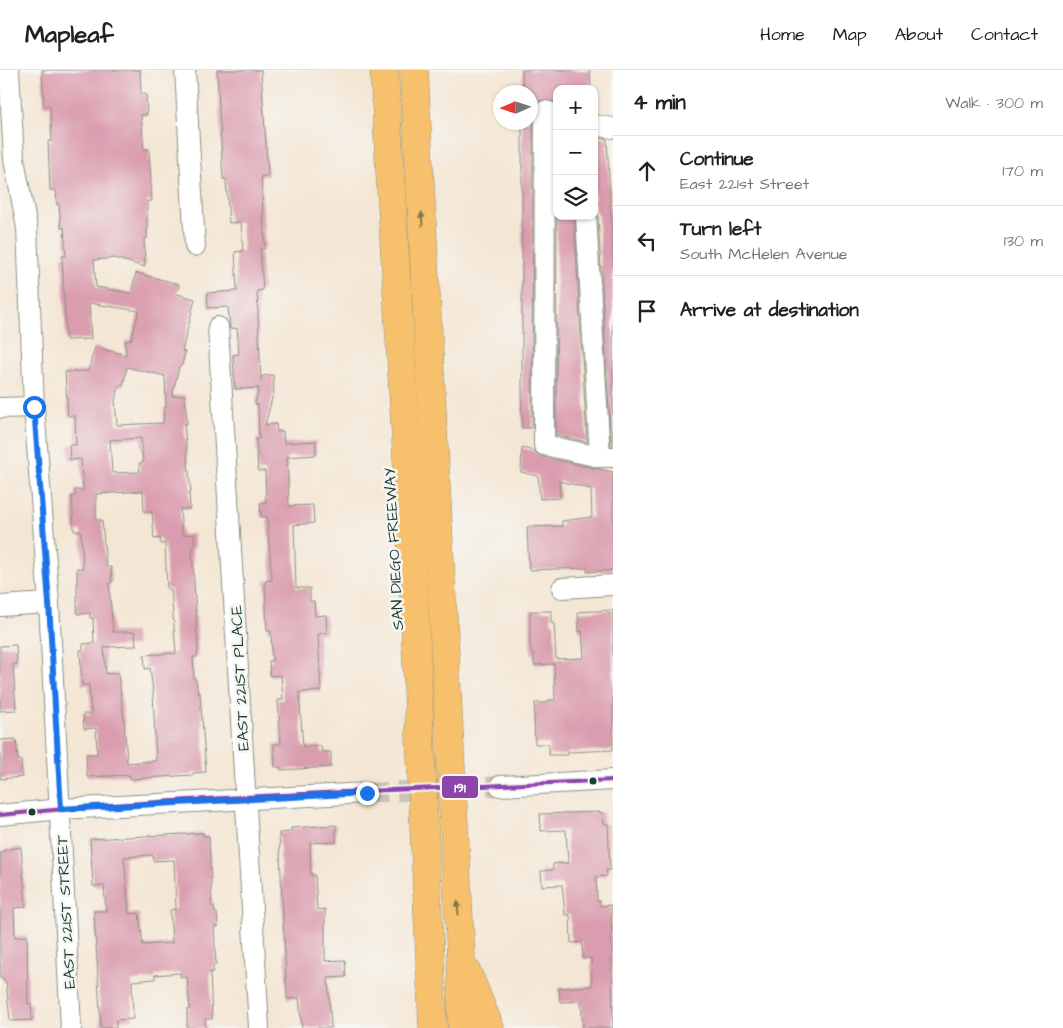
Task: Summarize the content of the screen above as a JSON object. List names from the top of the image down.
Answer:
{
  "streets": {
    "highway": ["SAN DIEGO FREEWAY"],
    "street": ["EAST 221ST PLACE", "EAST 221ST STREET"]
  },
  "lines": ["transit line 191"],
  "north": "left",
  "page": {
    "header": "Mapleaf",
    "nav": [
      "Home",
      "Map",
      "About",
      "Contact"
    ],
    "heading": ["4 min", "Walk · 300 m"],
    "map_buttons": ["+", "−"],
    "list": [
      ["Continue", "East 221st Street", "170 m"],
      ["Turn left", "South McHelen Avenue", "130 m"],
      "Arrive at destination"
    ]
  }
}
